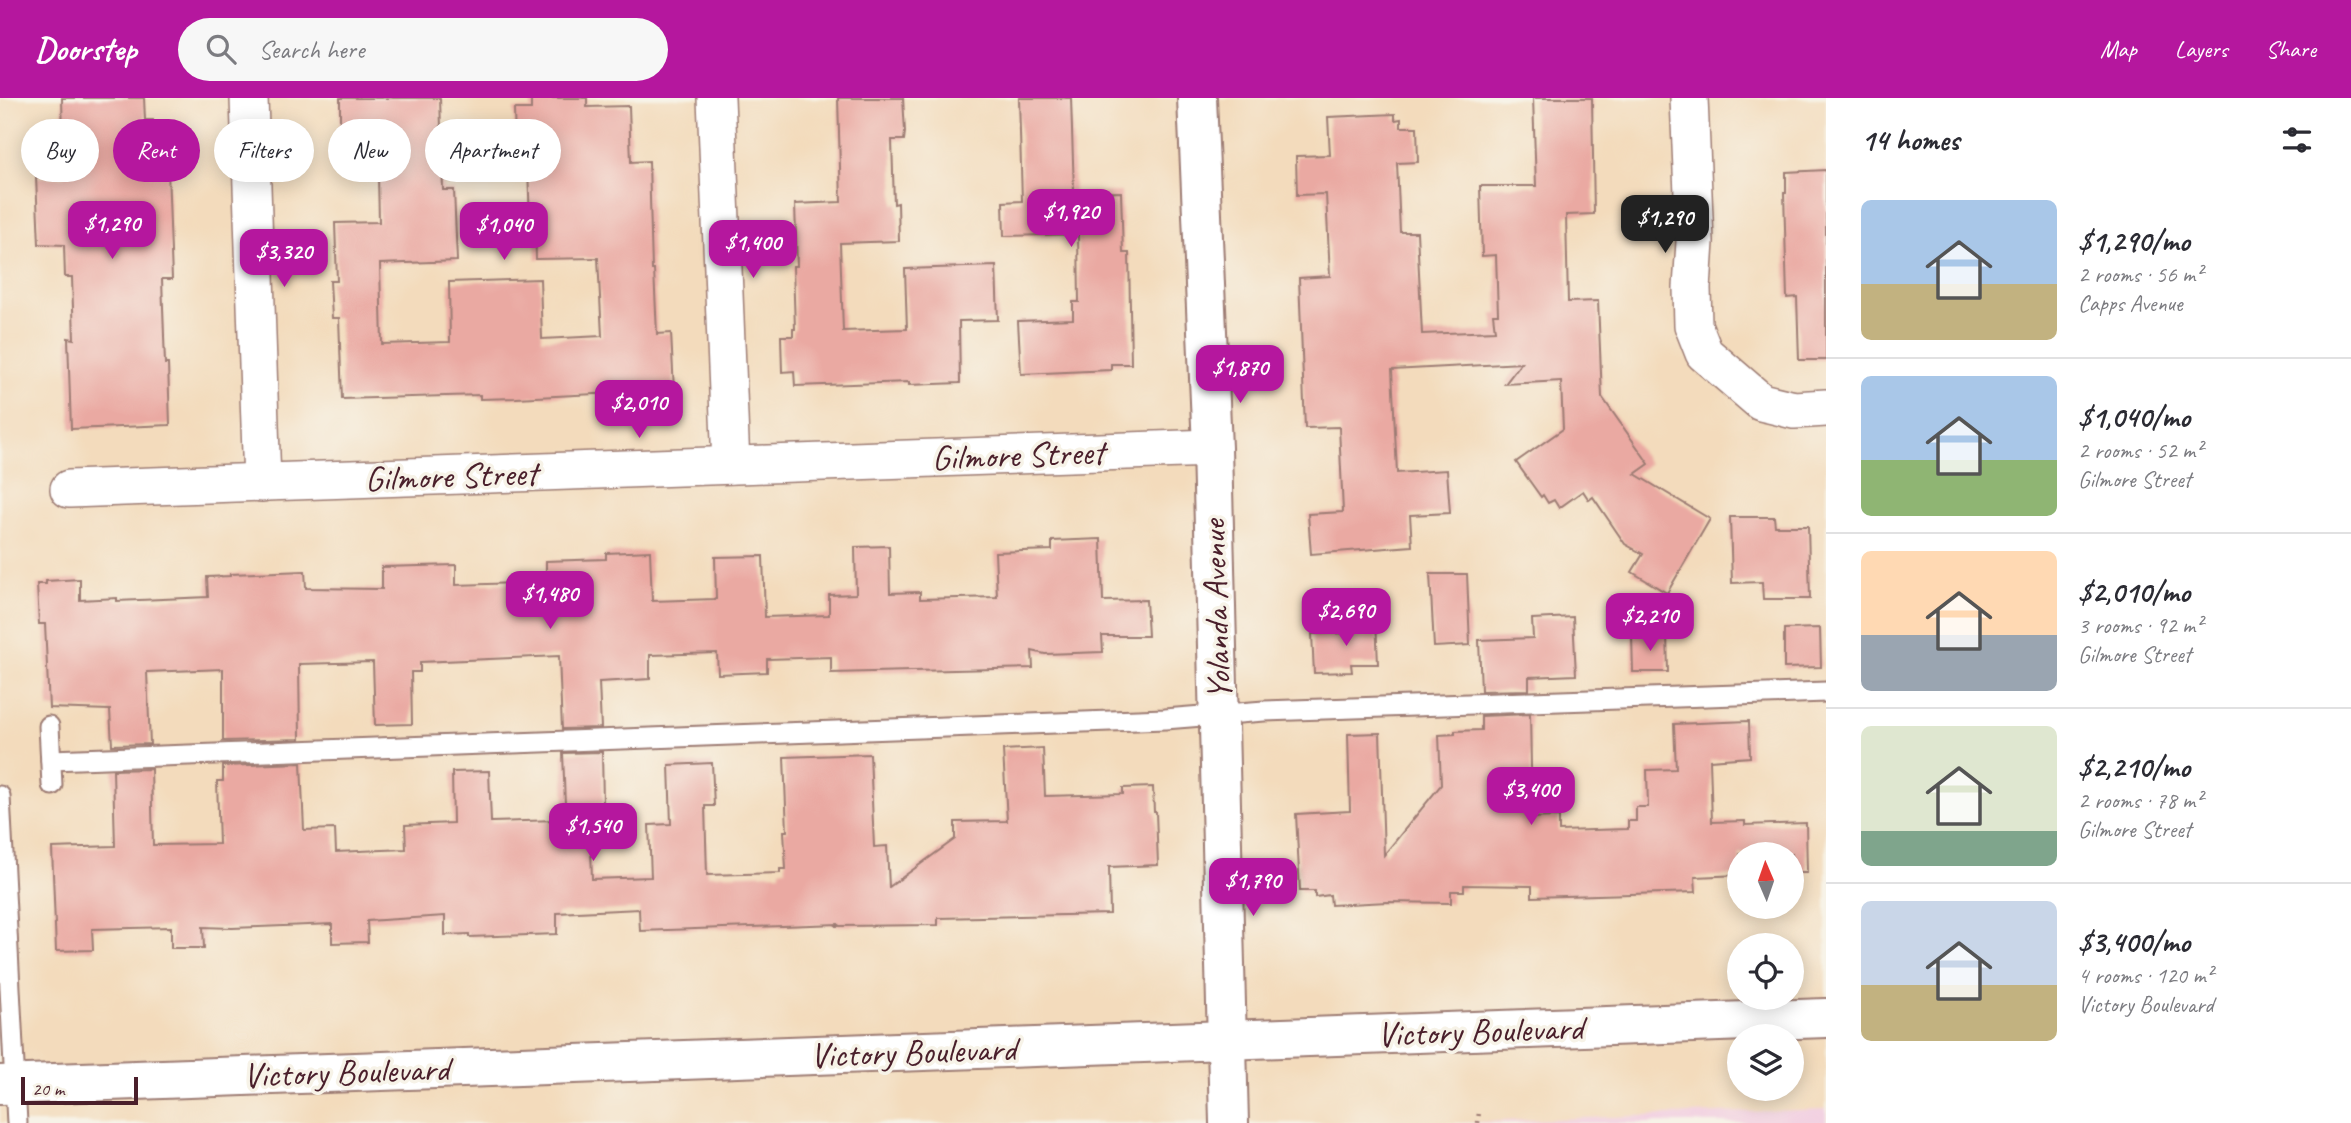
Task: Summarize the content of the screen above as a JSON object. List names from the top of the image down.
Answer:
{
  "streets": {
    "main road": ["Yolanda Avenue", "Victory Boulevard"],
    "street": ["Gilmore Street"]
  },
  "crossings": [
    ["Gilmore Street", "Yolanda Avenue"],
    ["Yolanda Avenue", "Victory Boulevard"]
  ],
  "scale_bar": "20 m",
  "north": "top",
  "page": {
    "header": "Doorstep",
    "search": "Search here",
    "nav": ["Map", "Layers", "Share"],
    "heading": "14 homes",
    "chip": [
      "Buy",
      "Rent",
      "Filters",
      "New",
      "Apartment"
    ],
    "list": [
      {
        "name": "$1,290/mo",
        "note": "2 rooms · 56 m² · Capps Avenue"
      },
      {
        "name": "$1,040/mo",
        "note": "2 rooms · 52 m² · Gilmore Street"
      },
      {
        "name": "$2,010/mo",
        "note": "3 rooms · 92 m² · Gilmore Street"
      },
      {
        "name": "$2,210/mo",
        "note": "2 rooms · 78 m² · Gilmore Street"
      },
      {
        "name": "$3,400/mo",
        "note": "4 rooms · 120 m² · Victory Boulevard"
      }
    ],
    "price": [
      "$1,920",
      "$1,290",
      "$1,290",
      "$1,040",
      "$1,400",
      "$3,320",
      "$1,870",
      "$2,010",
      "$1,480",
      "$2,690",
      "$2,210",
      "$3,400",
      "$1,540",
      "$1,790"
    ],
    "scale": "20 m"
  }
}
